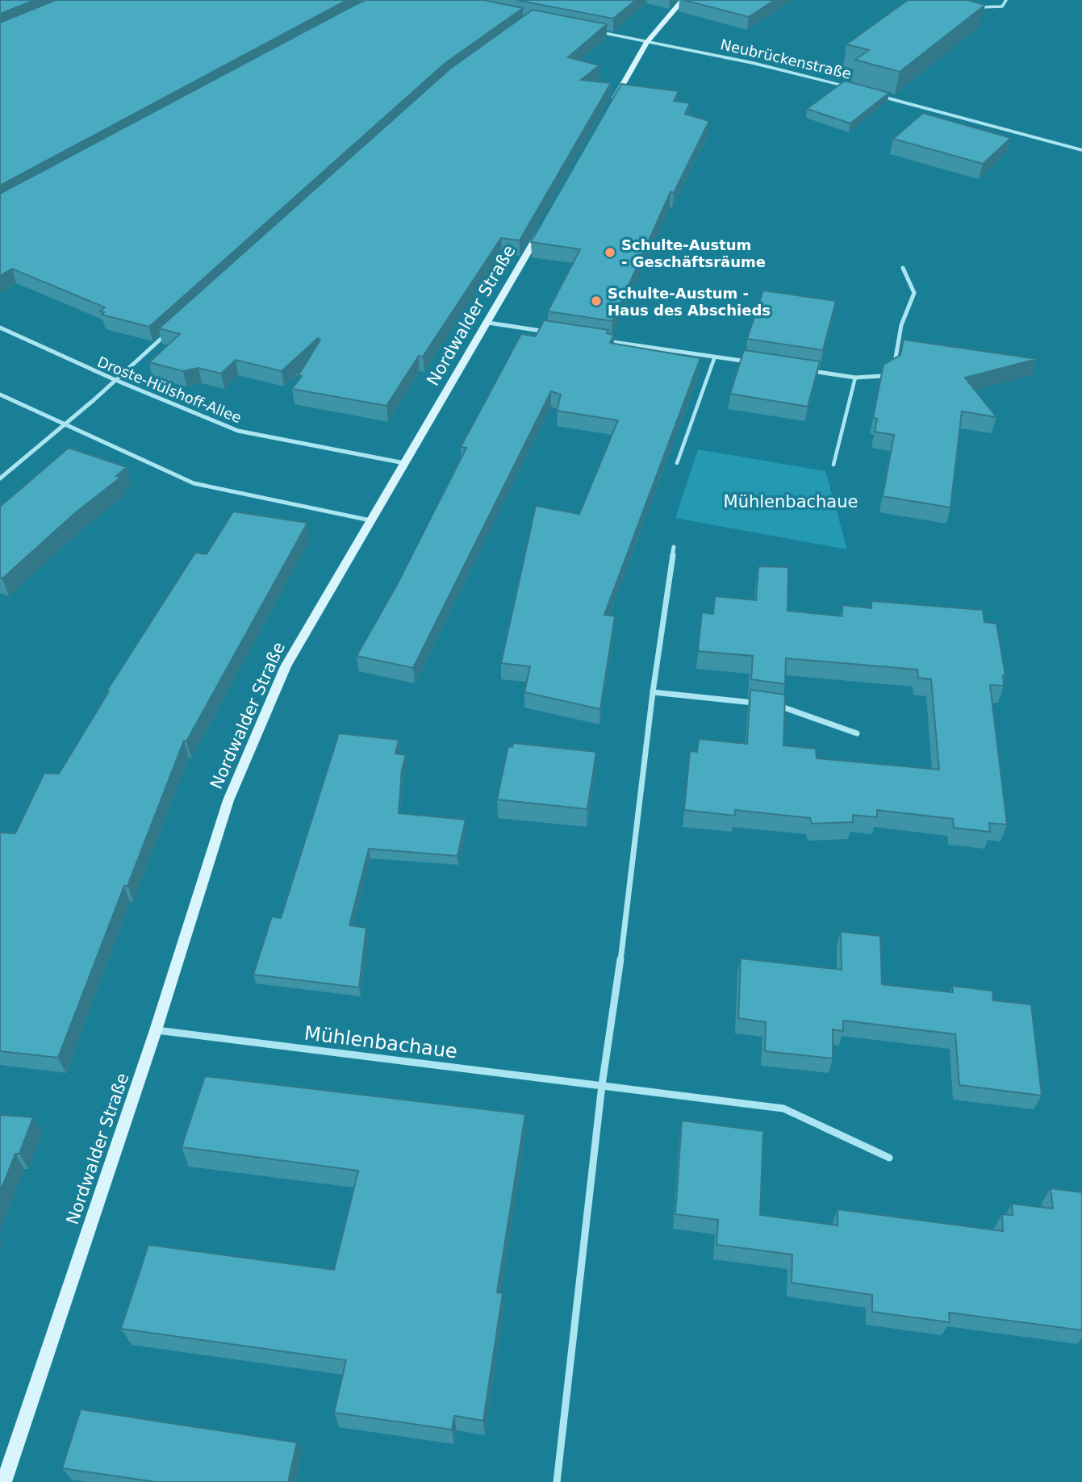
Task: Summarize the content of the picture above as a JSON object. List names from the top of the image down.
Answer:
{
  "streets": {
    "main road": ["Nordwalder Straße"],
    "street": ["Neubrückenstraße", "Droste-Hülshoff-Allee", "Mühlenbachaue"]
  },
  "crossings": [
    ["Nordwalder Straße", "Droste-Hülshoff-Allee"],
    ["Nordwalder Straße", "Mühlenbachaue"]
  ],
  "parks": ["Mühlenbachaue"],
  "places": ["Schulte-Austum - Geschäftsräume", "Schulte-Austum - Haus des Abschieds"]
}
